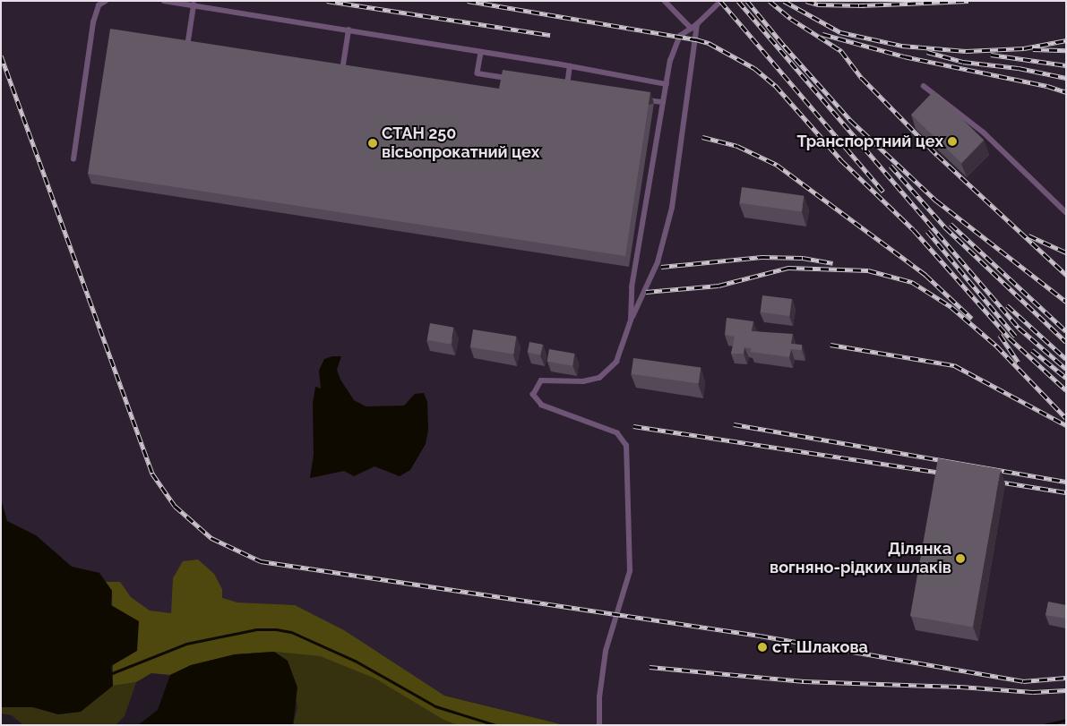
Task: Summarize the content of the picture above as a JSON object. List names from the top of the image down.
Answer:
{
  "places": [
    "Транспортний цех",
    "СТАН 250 вісьопрокатний цех",
    "Ділянка вогняно-рідких шлаків",
    "ст. Шлакова"
  ]
}
